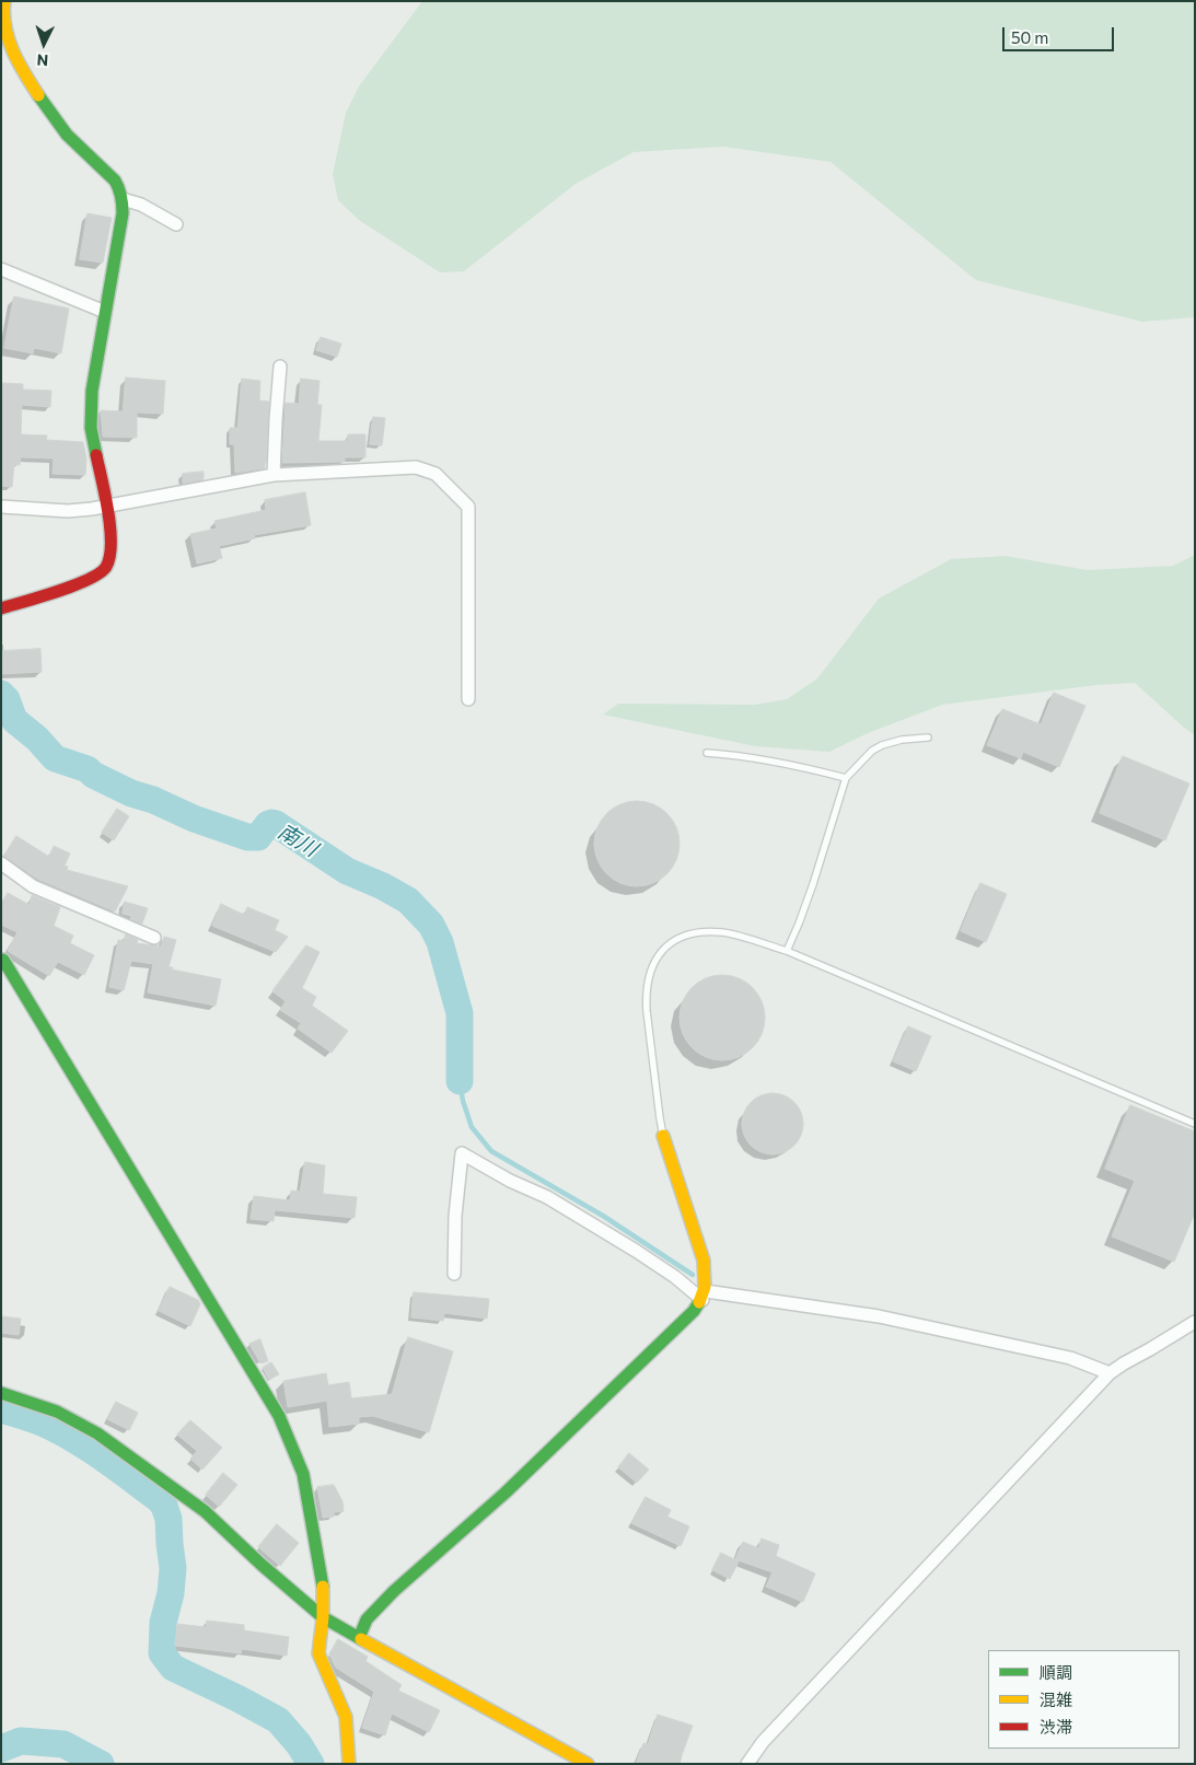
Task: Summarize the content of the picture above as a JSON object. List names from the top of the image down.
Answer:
{
  "water": ["南川"],
  "legend": ["順調", "混雑", "渋滞"],
  "scale_bar": "50 m",
  "north": "bottom"
}
